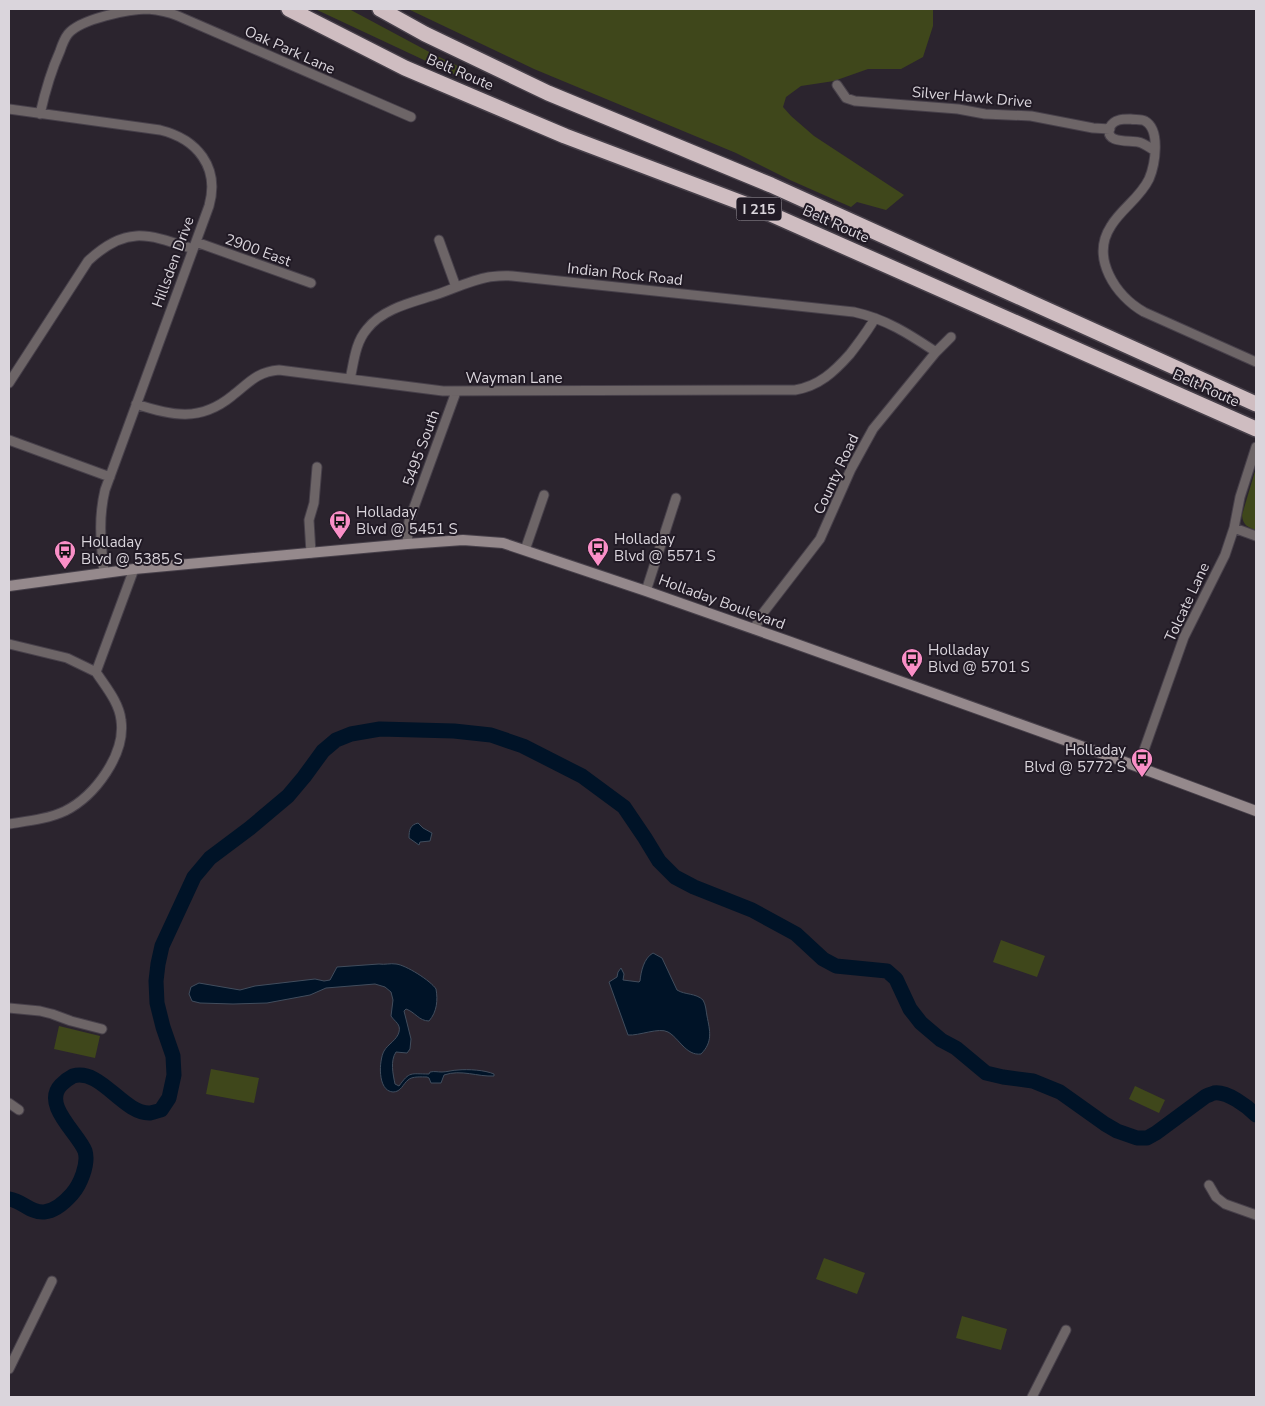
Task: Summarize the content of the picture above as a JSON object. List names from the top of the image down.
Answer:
{
  "streets": {
    "highway": ["Belt Route", "I 215"],
    "main road": ["Holladay Boulevard"],
    "street": [
      "Oak Park Lane",
      "Silver Hawk Drive",
      "2900 East",
      "Hillsden Drive",
      "Indian Rock Road",
      "Wayman Lane",
      "5495 South",
      "County Road",
      "Tolcate Lane"
    ]
  },
  "crossings": [
    ["Oak Park Lane", "Hillsden Drive"],
    ["2900 East", "Hillsden Drive"],
    ["Hillsden Drive", "Wayman Lane"],
    ["Hillsden Drive", "Holladay Boulevard"],
    ["Indian Rock Road", "Wayman Lane"],
    ["Indian Rock Road", "County Road"],
    ["Wayman Lane", "5495 South"],
    ["5495 South", "Holladay Boulevard"],
    ["County Road", "Holladay Boulevard"],
    ["Holladay Boulevard", "Tolcate Lane"]
  ],
  "places": {
    "bus stop": [
      "Holladay Blvd @ 5451 S",
      "Holladay Blvd @ 5571 S",
      "Holladay Blvd @ 5385 S",
      "Holladay Blvd @ 5701 S",
      "Holladay Blvd @ 5772 S"
    ]
  }
}
